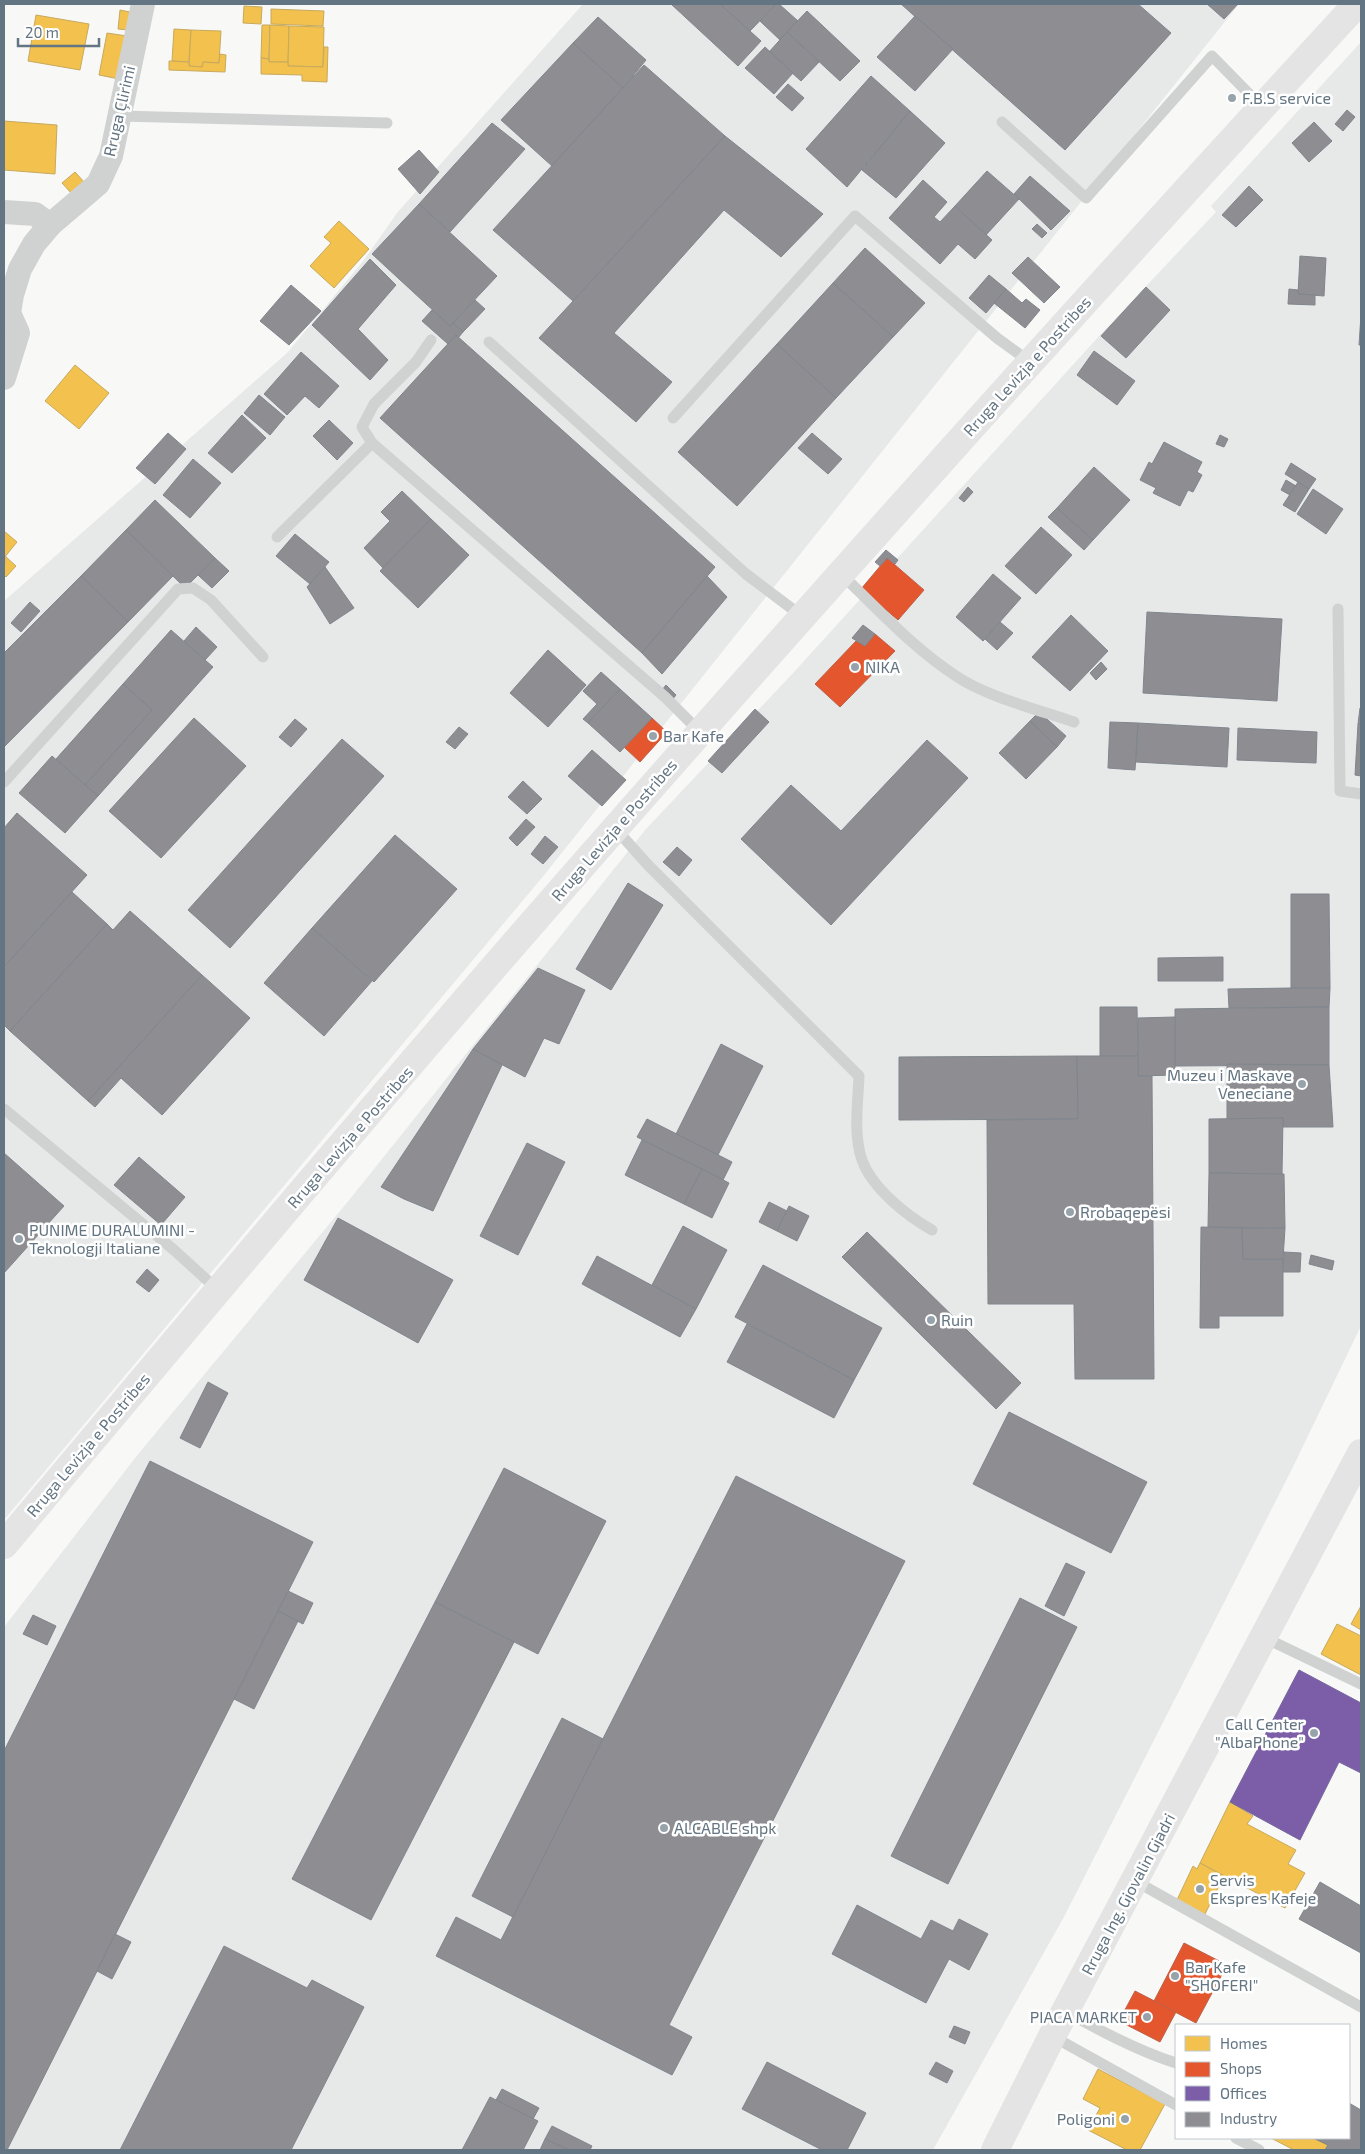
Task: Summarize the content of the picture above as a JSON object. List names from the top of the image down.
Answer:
{
  "streets": {
    "street": ["Rruga Çlirimi", "Rruga Levizja e Postribes", "Rruga Ing. Gjovalin Gjadri"]
  },
  "places": [
    "F.B.S service",
    "NIKA",
    "Bar Kafe",
    "Muzeu i Maskave Veneciane",
    "Rrobaqepësi",
    "PUNIME DURALUMINI - Teknologji Italiane",
    "Ruin",
    "Call Center \"AlbaPhone\"",
    "ALCABLE shpk",
    "Servis Ekspres Kafeje",
    "Bar Kafe \"SHOFERI\"",
    "PIACA MARKET",
    "Poligoni"
  ],
  "legend": [
    "Homes",
    "Shops",
    "Offices",
    "Industry"
  ],
  "scale_bar": "20 m"
}
